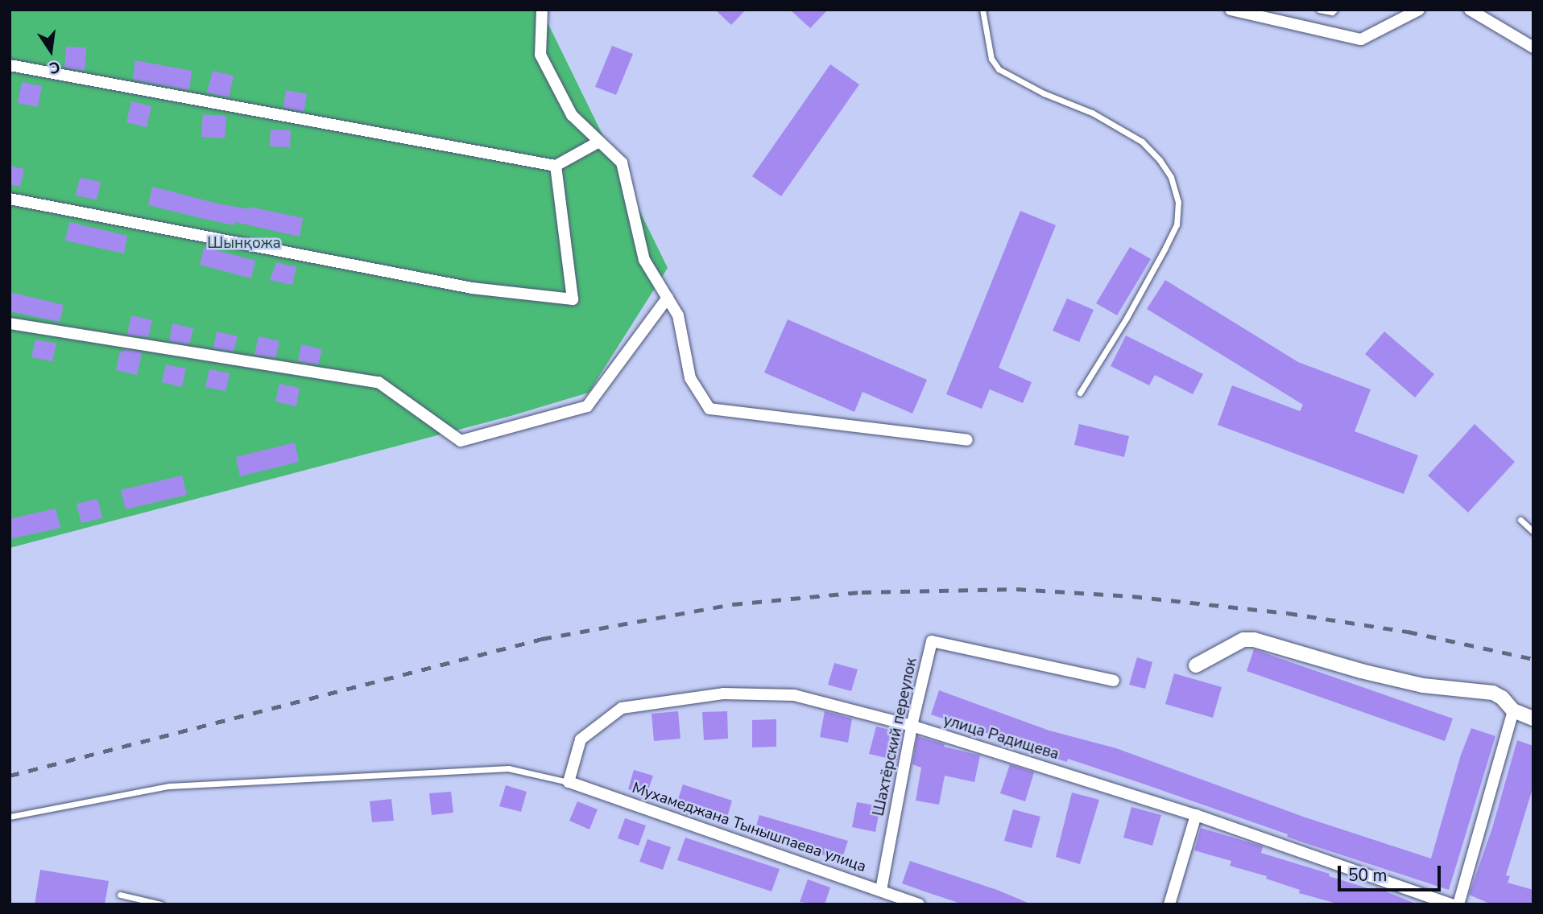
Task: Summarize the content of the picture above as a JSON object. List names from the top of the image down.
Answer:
{
  "streets": {
    "street": ["Шахтёрский переулок", "улица Радищева", "Мухамеджана Тынышпаева улица"]
  },
  "crossings": [
    ["Шахтёрский переулок", "улица Радищева"],
    ["Шахтёрский переулок", "Мухамеджана Тынышпаева улица"],
    ["улица Радищева", "Мухамеджана Тынышпаева улица"]
  ],
  "parks": ["Шынқожа"],
  "scale_bar": "50 m",
  "north": "bottom"
}
